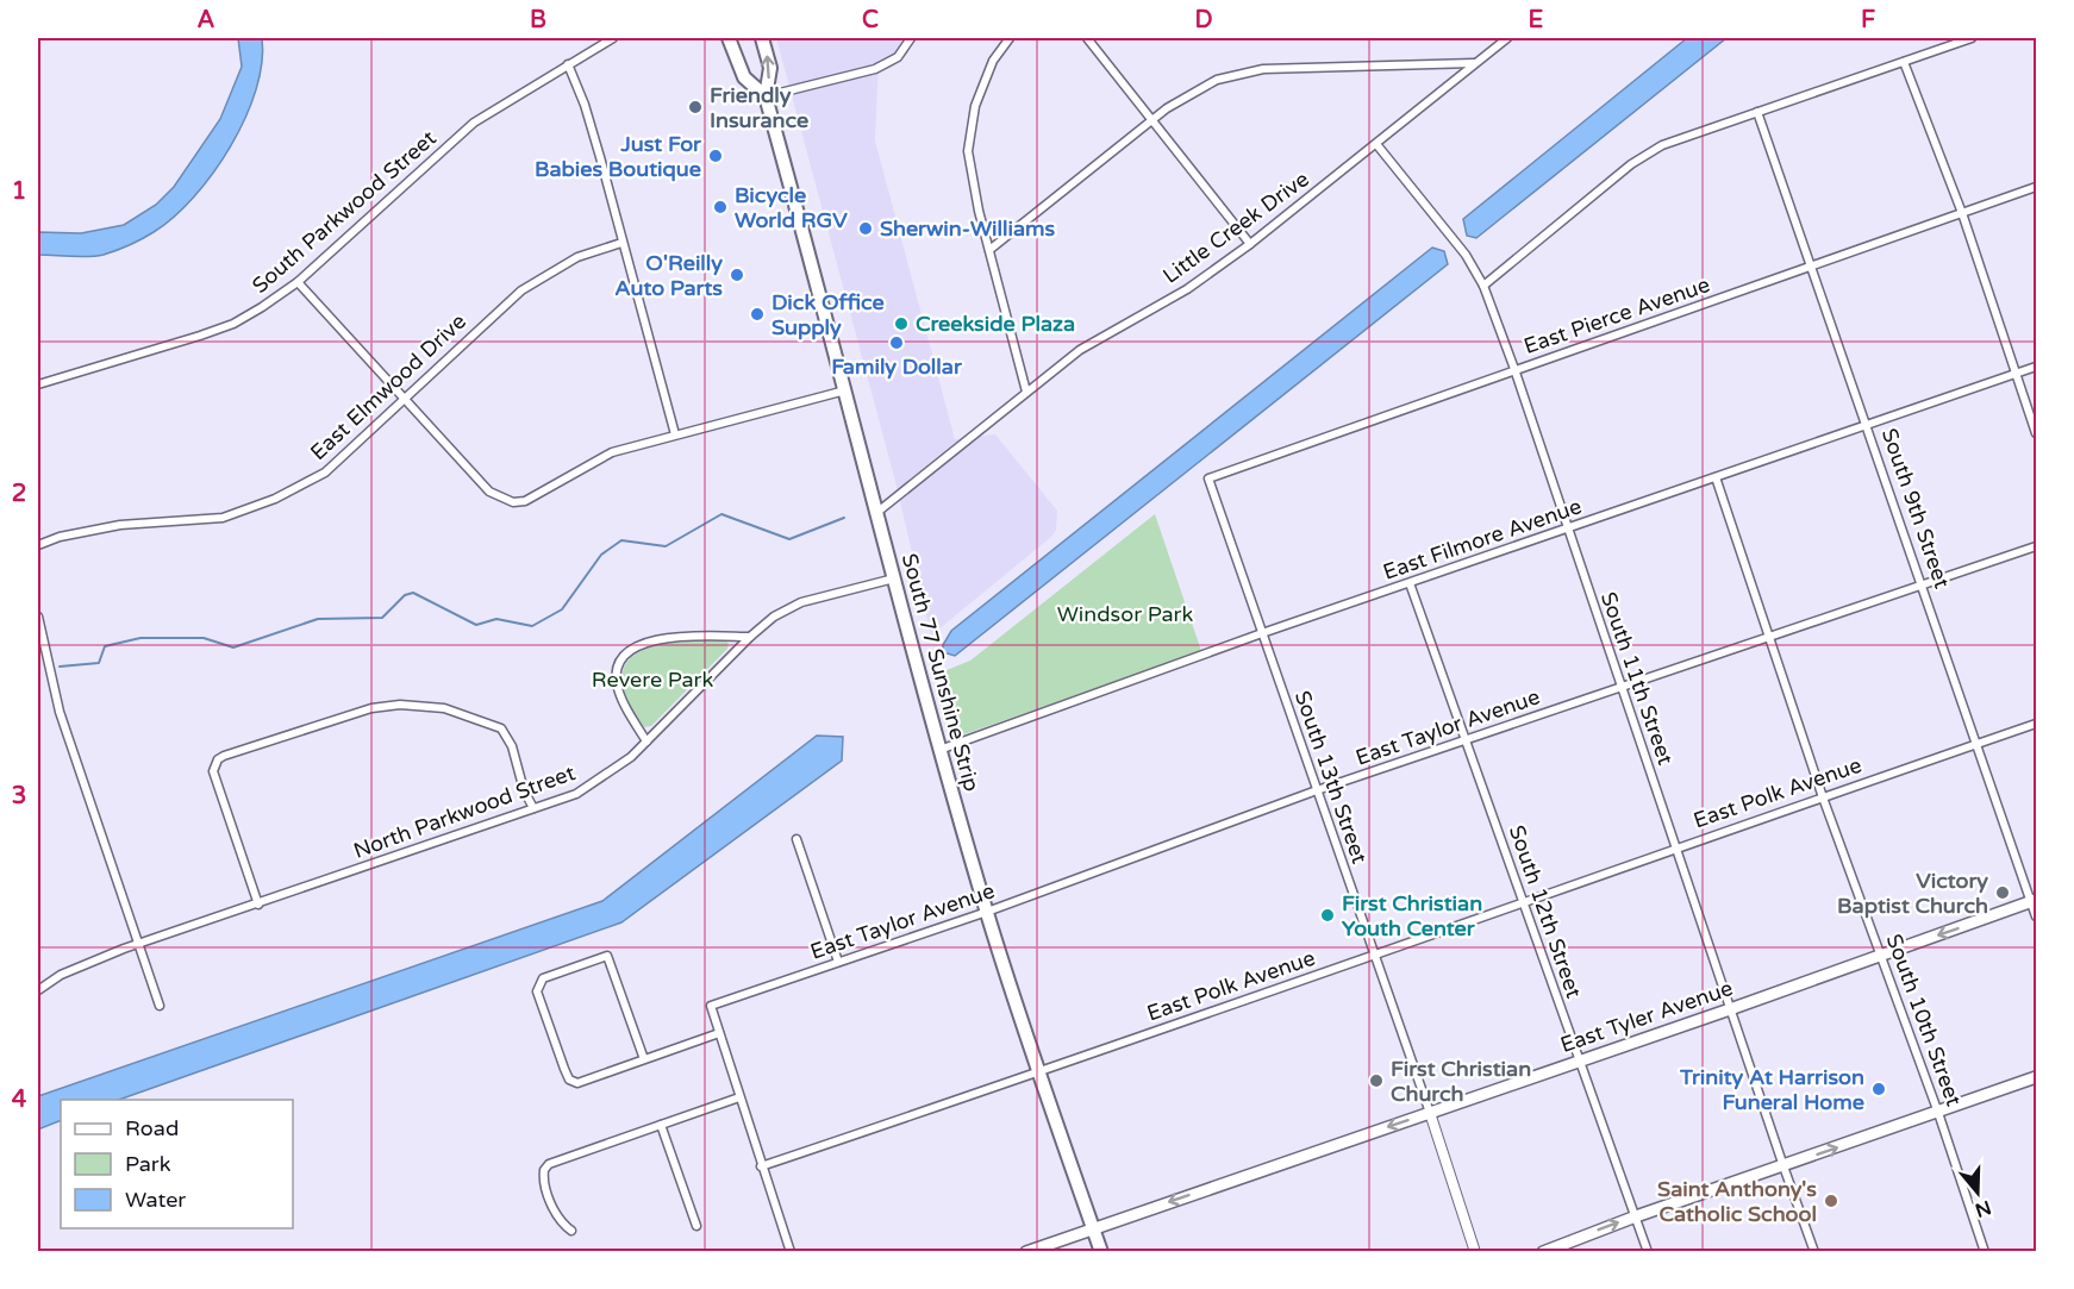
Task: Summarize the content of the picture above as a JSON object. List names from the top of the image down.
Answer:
{
  "streets": {
    "main road": ["South 77 Sunshine Strip", "East Tyler Avenue"],
    "street": [
      "South Parkwood Street",
      "Little Creek Drive",
      "East Pierce Avenue",
      "East Elmwood Drive",
      "South 9th Street",
      "East Filmore Avenue",
      "South 11th Street",
      "East Taylor Avenue",
      "South 13th Street",
      "East Polk Avenue",
      "North Parkwood Street",
      "South 12th Street",
      "South 10th Street"
    ]
  },
  "crossings": [
    ["Little Creek Drive", "South 77 Sunshine Strip"],
    ["Little Creek Drive", "South 11th Street"],
    ["East Pierce Avenue", "South 9th Street"],
    ["East Pierce Avenue", "South 11th Street"],
    ["East Pierce Avenue", "South 13th Street"],
    ["South 9th Street", "East Filmore Avenue"],
    ["South 9th Street", "East Taylor Avenue"],
    ["South 9th Street", "East Polk Avenue"],
    ["South 9th Street", "East Tyler Avenue"],
    ["East Filmore Avenue", "South 77 Sunshine Strip"],
    ["East Filmore Avenue", "South 11th Street"],
    ["East Filmore Avenue", "South 13th Street"],
    ["East Filmore Avenue", "South 12th Street"],
    ["East Filmore Avenue", "South 10th Street"],
    ["South 77 Sunshine Strip", "East Taylor Avenue"],
    ["South 77 Sunshine Strip", "East Polk Avenue"],
    ["South 77 Sunshine Strip", "North Parkwood Street"],
    ["South 77 Sunshine Strip", "East Tyler Avenue"],
    ["South 11th Street", "East Taylor Avenue"],
    ["South 11th Street", "East Polk Avenue"],
    ["South 11th Street", "East Tyler Avenue"],
    ["East Taylor Avenue", "South 13th Street"],
    ["East Taylor Avenue", "South 12th Street"],
    ["East Taylor Avenue", "South 10th Street"],
    ["South 13th Street", "East Polk Avenue"],
    ["South 13th Street", "East Tyler Avenue"],
    ["East Polk Avenue", "South 12th Street"],
    ["East Polk Avenue", "South 10th Street"],
    ["South 12th Street", "East Tyler Avenue"],
    ["East Tyler Avenue", "South 10th Street"]
  ],
  "one_way": ["East Tyler Avenue"],
  "parks": ["Windsor Park", "Revere Park"],
  "places": [
    "Friendly Insurance",
    "Just For Babies Boutique",
    "Bicycle World RGV",
    "Sherwin-Williams",
    "O'Reilly Auto Parts",
    "Dick Office Supply",
    "Creekside Plaza",
    "Family Dollar",
    "Victory Baptist Church",
    "First Christian Youth Center",
    "First Christian Church",
    "Trinity At Harrison Funeral Home",
    "Saint Anthony's Catholic School"
  ],
  "legend": ["Road", "Park", "Water"],
  "north": "bottom",
  "grid": {
    "columns": [
      "A",
      "B",
      "C",
      "D",
      "E",
      "F"
    ],
    "rows": [
      "1",
      "2",
      "3",
      "4"
    ]
  }
}
